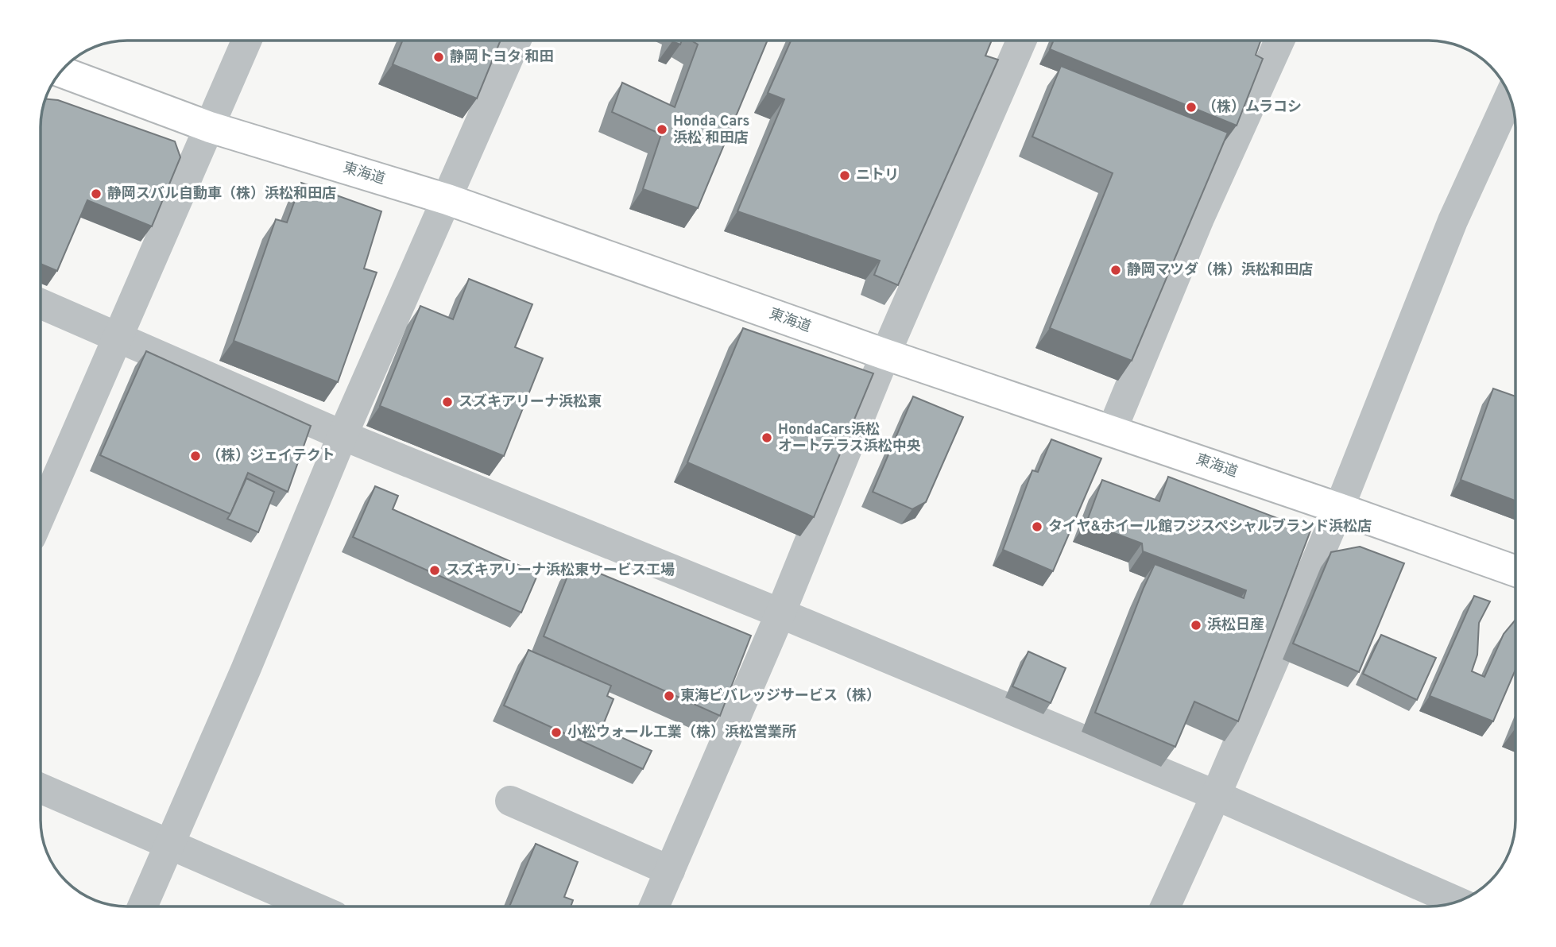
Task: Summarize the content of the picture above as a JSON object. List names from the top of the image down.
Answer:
{
  "streets": {
    "highway": ["東海道"]
  },
  "places": [
    "静岡トヨタ 和田",
    "（株）ムラコシ",
    "Honda Cars 浜松 和田店",
    "ニトリ",
    "静岡スバル自動車（株）浜松和田店",
    "静岡マツダ（株）浜松和田店",
    "スズキアリーナ浜松東",
    "HondaCars浜松 オートテラス浜松中央",
    "（株）ジェイテクト",
    "タイヤ&ホイール館フジスペシャルブランド浜松店",
    "スズキアリーナ浜松東サービス工場",
    "浜松日産",
    "東海ビバレッジサービス（株）",
    "小松ウォール工業（株）浜松営業所"
  ]
}
